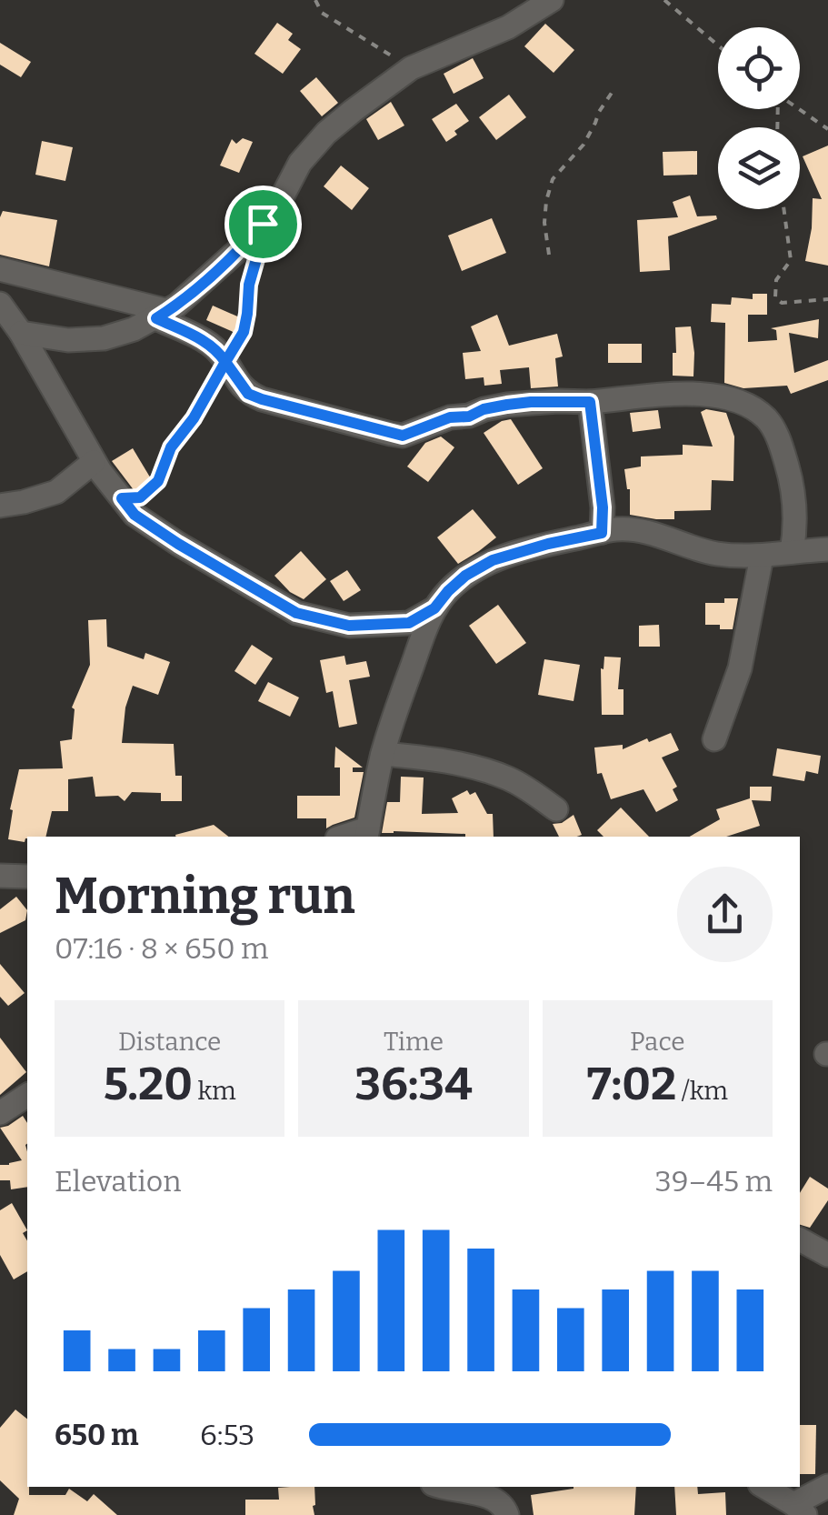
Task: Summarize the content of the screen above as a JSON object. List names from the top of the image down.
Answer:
{
  "page": {
    "heading": ["Morning run", "07:16 · 8 × 650 m"],
    "stats": [
      ["Distance", "5.20 km"],
      ["Time", "36:34"],
      ["Pace", "7:02 /km"]
    ],
    "chart": ["Elevation", "39–45 m"],
    "list": [
      {
        "name": "650 m",
        "note": "6:53"
      }
    ]
  }
}
